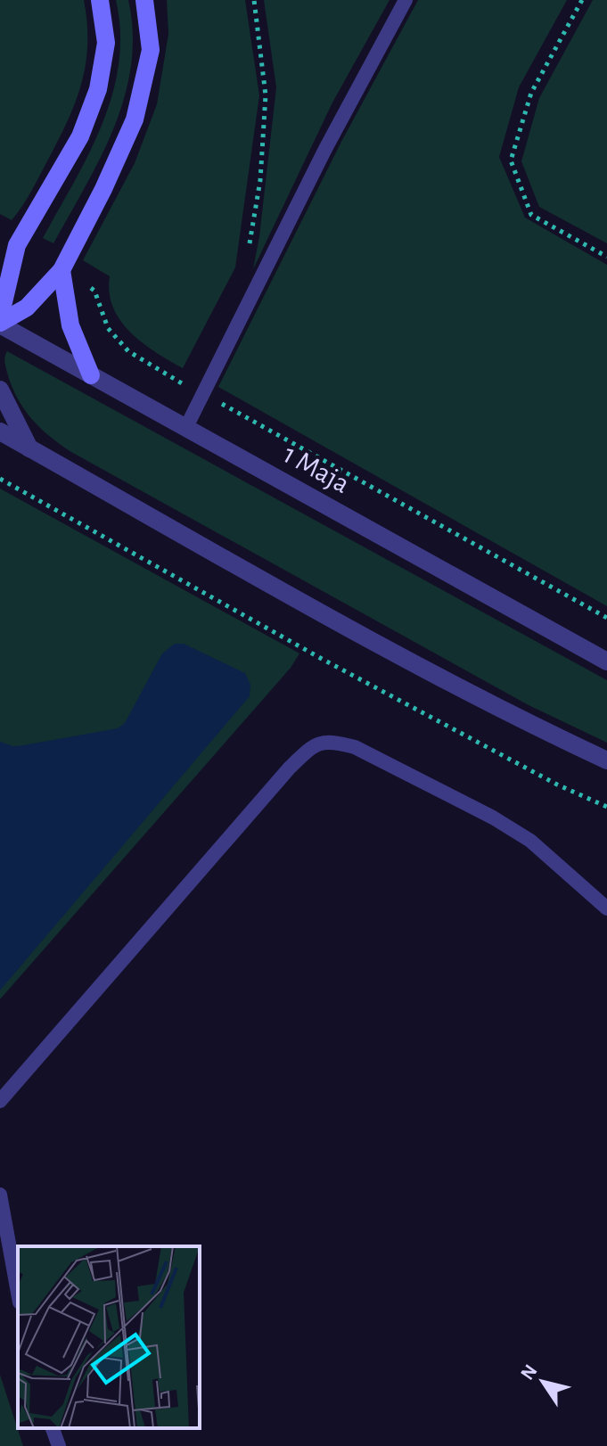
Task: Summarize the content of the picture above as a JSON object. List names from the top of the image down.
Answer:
{
  "streets": {
    "street": ["1 Maja"]
  },
  "north": "top left"
}
